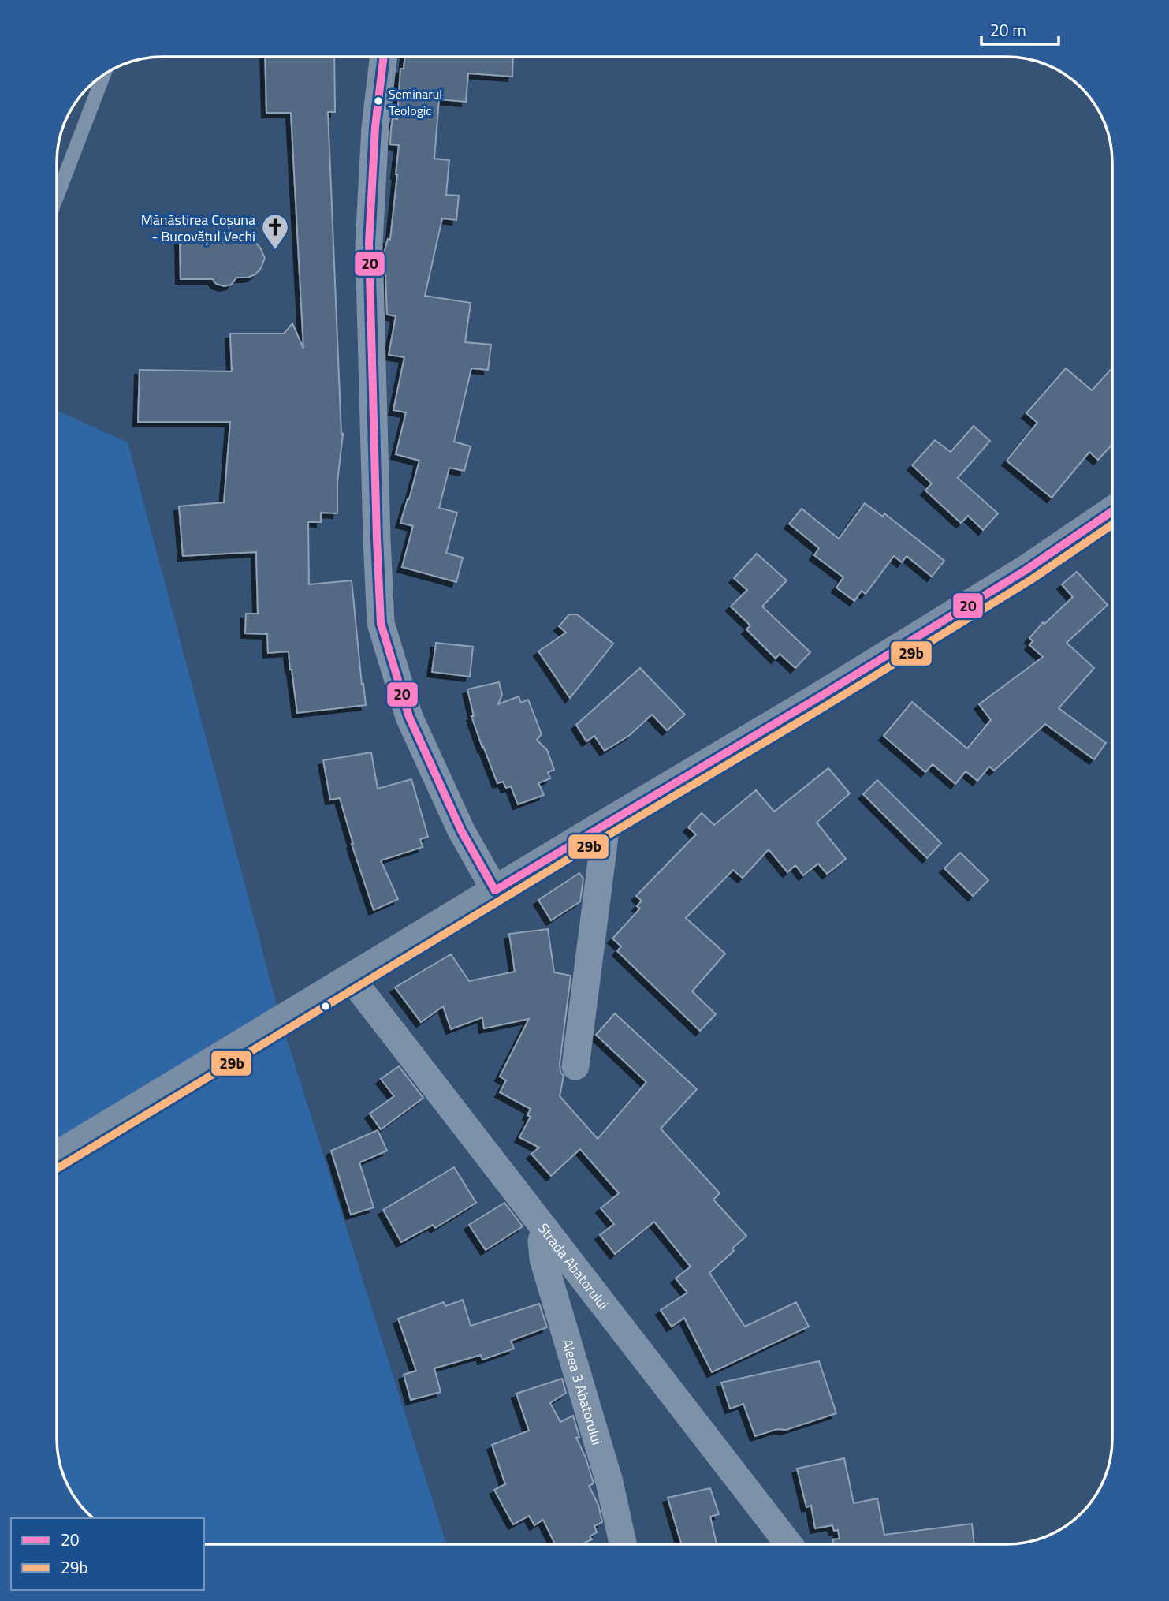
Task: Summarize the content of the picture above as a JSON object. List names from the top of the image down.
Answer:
{
  "streets": {
    "street": ["Strada Abatorului", "Aleea 3 Abatorului"]
  },
  "crossings": [
    ["Strada Abatorului", "Aleea 3 Abatorului"]
  ],
  "places": {
    "other": ["Seminarul Teologic"],
    "church": ["Mănăstirea Coșuna - Bucovățul Vechi"]
  },
  "lines": ["transit line 20", "transit line 29b"],
  "legend": ["20", "29b"],
  "scale_bar": "20 m"
}
